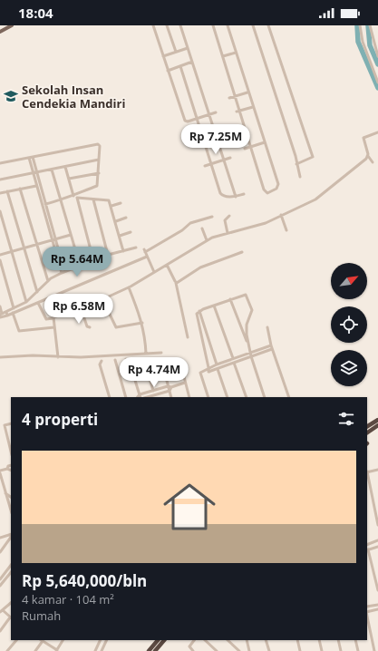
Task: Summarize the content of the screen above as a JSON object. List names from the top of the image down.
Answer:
{
  "places": {
    "school or university": ["Sekolah Insan Cendekia Mandiri"]
  },
  "north": "top right",
  "page": {
    "status": "18:04",
    "price": [
      "Rp 7.25M",
      "Rp 5.64M",
      "Rp 6.58M",
      "Rp 4.74M"
    ],
    "heading": "4 properti",
    "list": [
      {
        "name": "Rp 5,640,000/bln",
        "note": "4 kamar · 104 m² · Rumah"
      }
    ]
  }
}
